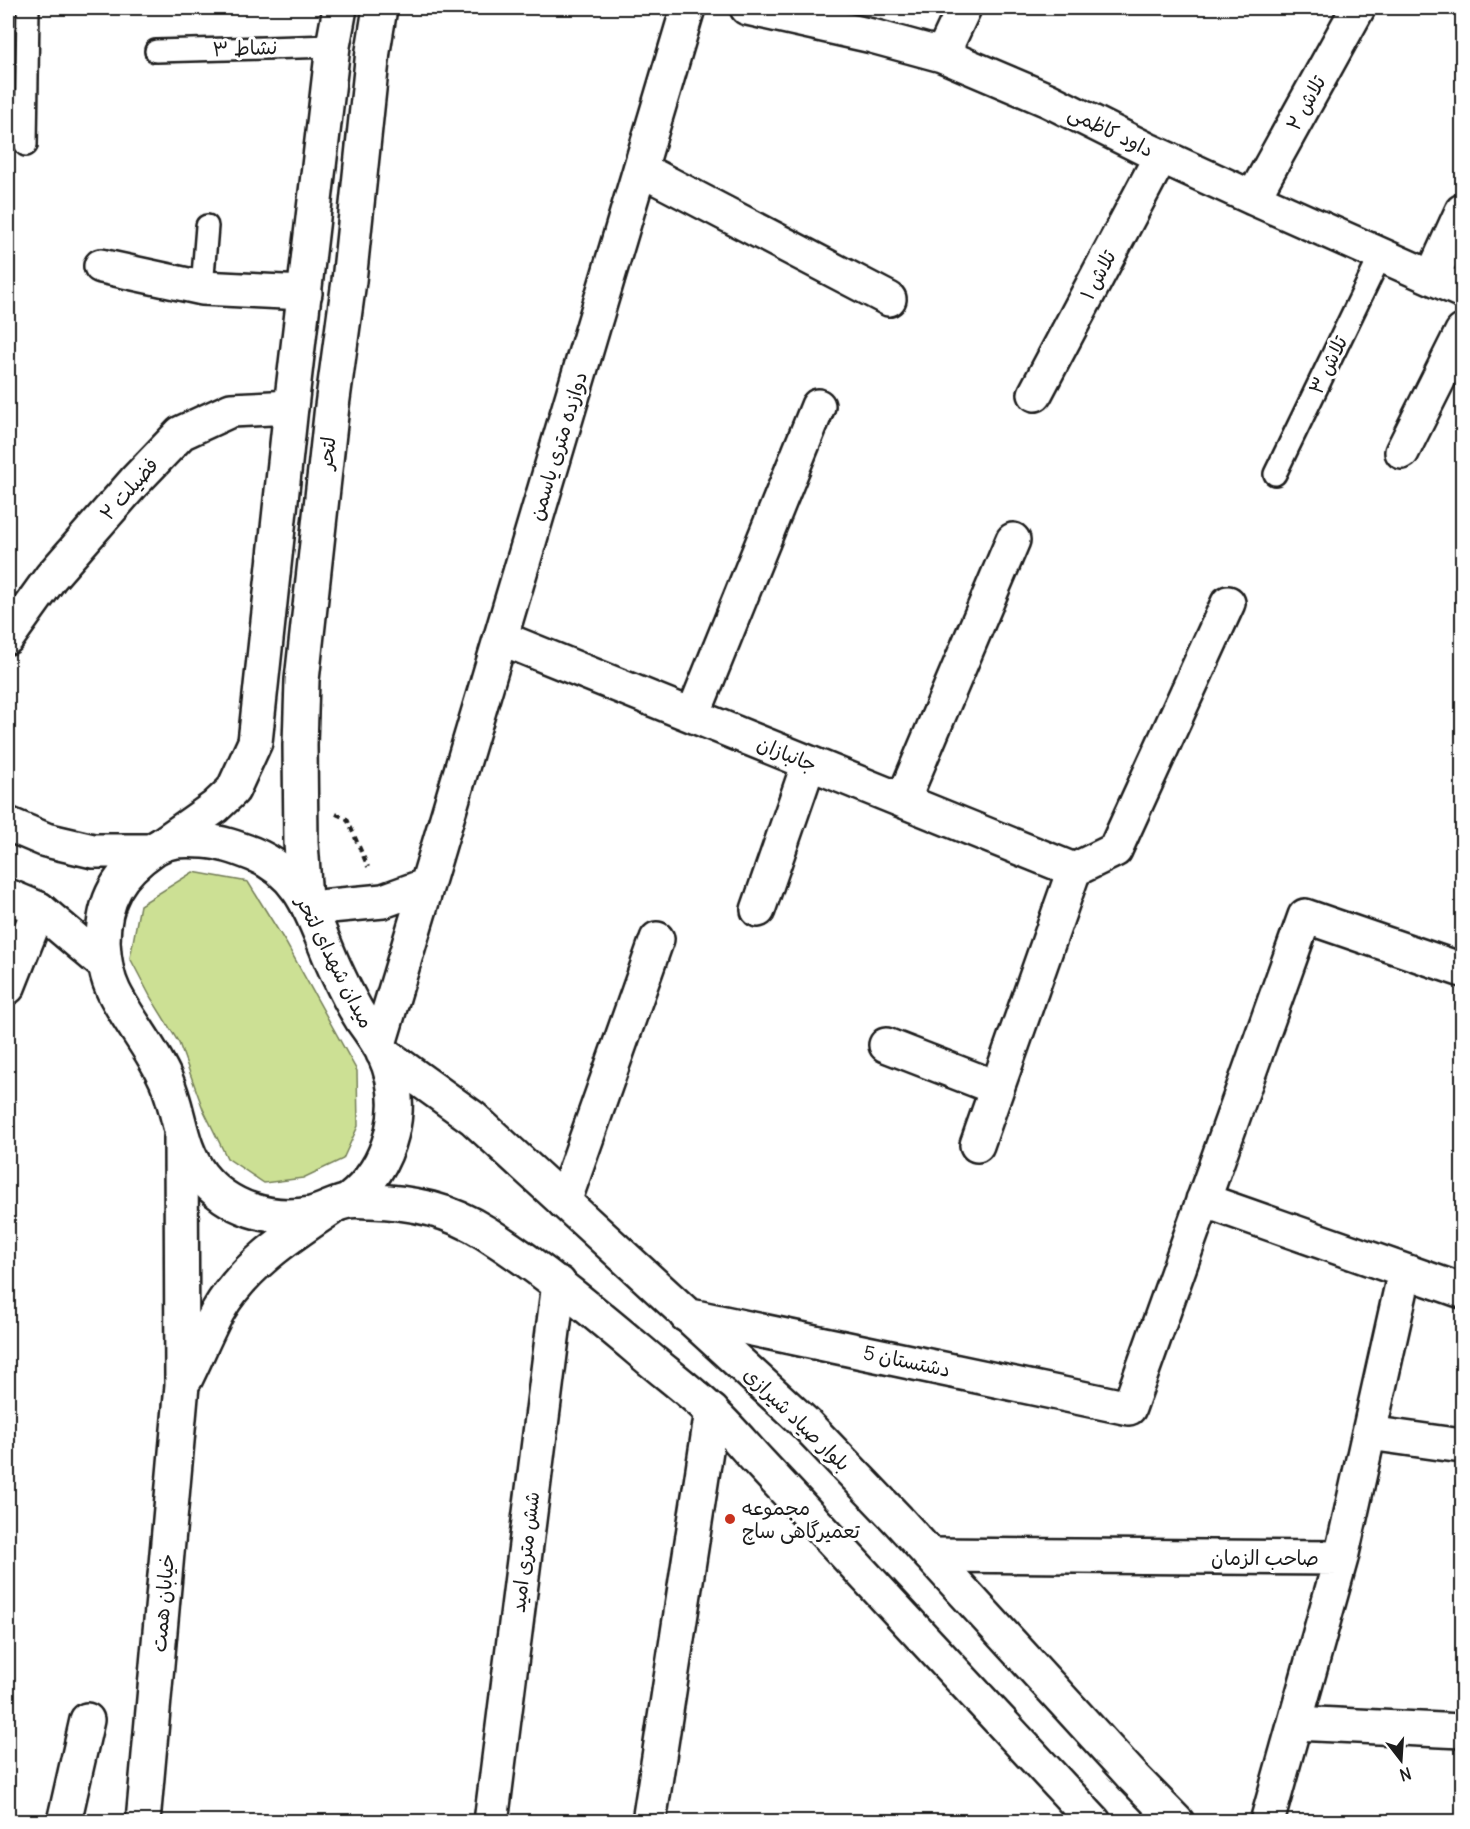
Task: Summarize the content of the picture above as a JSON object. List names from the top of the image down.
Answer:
{
  "streets": {
    "street": [
      "تلاش ۲",
      "داود کاظمی",
      "تلاش ۱",
      "دوازده متری یاسمن",
      "لتحر",
      "فضیلت ۲",
      "جانبازان",
      "میدان شهدای لتحر",
      "دشتستان 5",
      "بلوار صیاد شیرازی",
      "شش متری امید",
      "صاحب الزمان",
      "خیابان همت"
    ],
    "lane": ["نشاط ۳", "تلاش ۳"]
  },
  "crossings": [
    ["نشاط ۳", "لتحر"],
    ["تلاش ۲", "داود کاظمی"],
    ["داود کاظمی", "تلاش ۱"],
    ["داود کاظمی", "تلاش ۳"],
    ["دوازده متری یاسمن", "جانبازان"],
    ["دوازده متری یاسمن", "میدان شهدای لتحر"],
    ["دوازده متری یاسمن", "بلوار صیاد شیرازی"],
    ["لتحر", "فضیلت ۲"],
    ["لتحر", "میدان شهدای لتحر"],
    ["میدان شهدای لتحر", "بلوار صیاد شیرازی"],
    ["میدان شهدای لتحر", "خیابان همت"],
    ["دشتستان 5", "بلوار صیاد شیرازی"],
    ["بلوار صیاد شیرازی", "صاحب الزمان"]
  ],
  "places": ["مجموعه تعمیرگاهی ساچ"],
  "north": "bottom"
}
